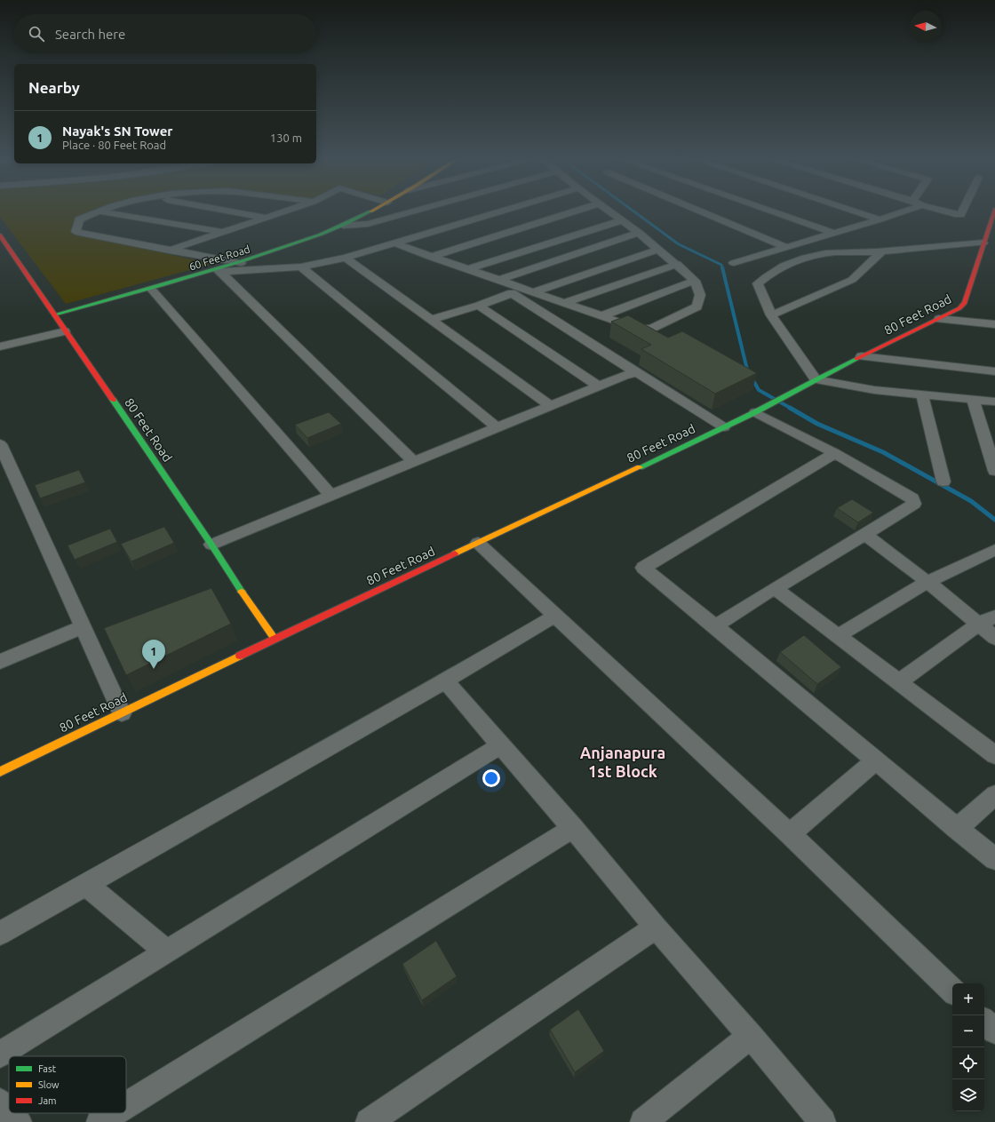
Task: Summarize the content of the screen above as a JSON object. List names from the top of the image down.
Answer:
{
  "streets": {
    "street": ["60 Feet Road", "80 Feet Road"]
  },
  "crossings": [
    ["60 Feet Road", "80 Feet Road"]
  ],
  "districts": ["Anjanapura 1st Block"],
  "legend": ["Fast", "Slow", "Jam"],
  "north": "left",
  "page": {
    "search": "Search here",
    "heading": "Nearby",
    "list": [
      {
        "mark": "1",
        "name": "Nayak's SN Tower",
        "note": "Place · 80 Feet Road",
        "value": "130 m"
      }
    ],
    "pins": "1",
    "map_buttons": ["+", "−"]
  }
}
